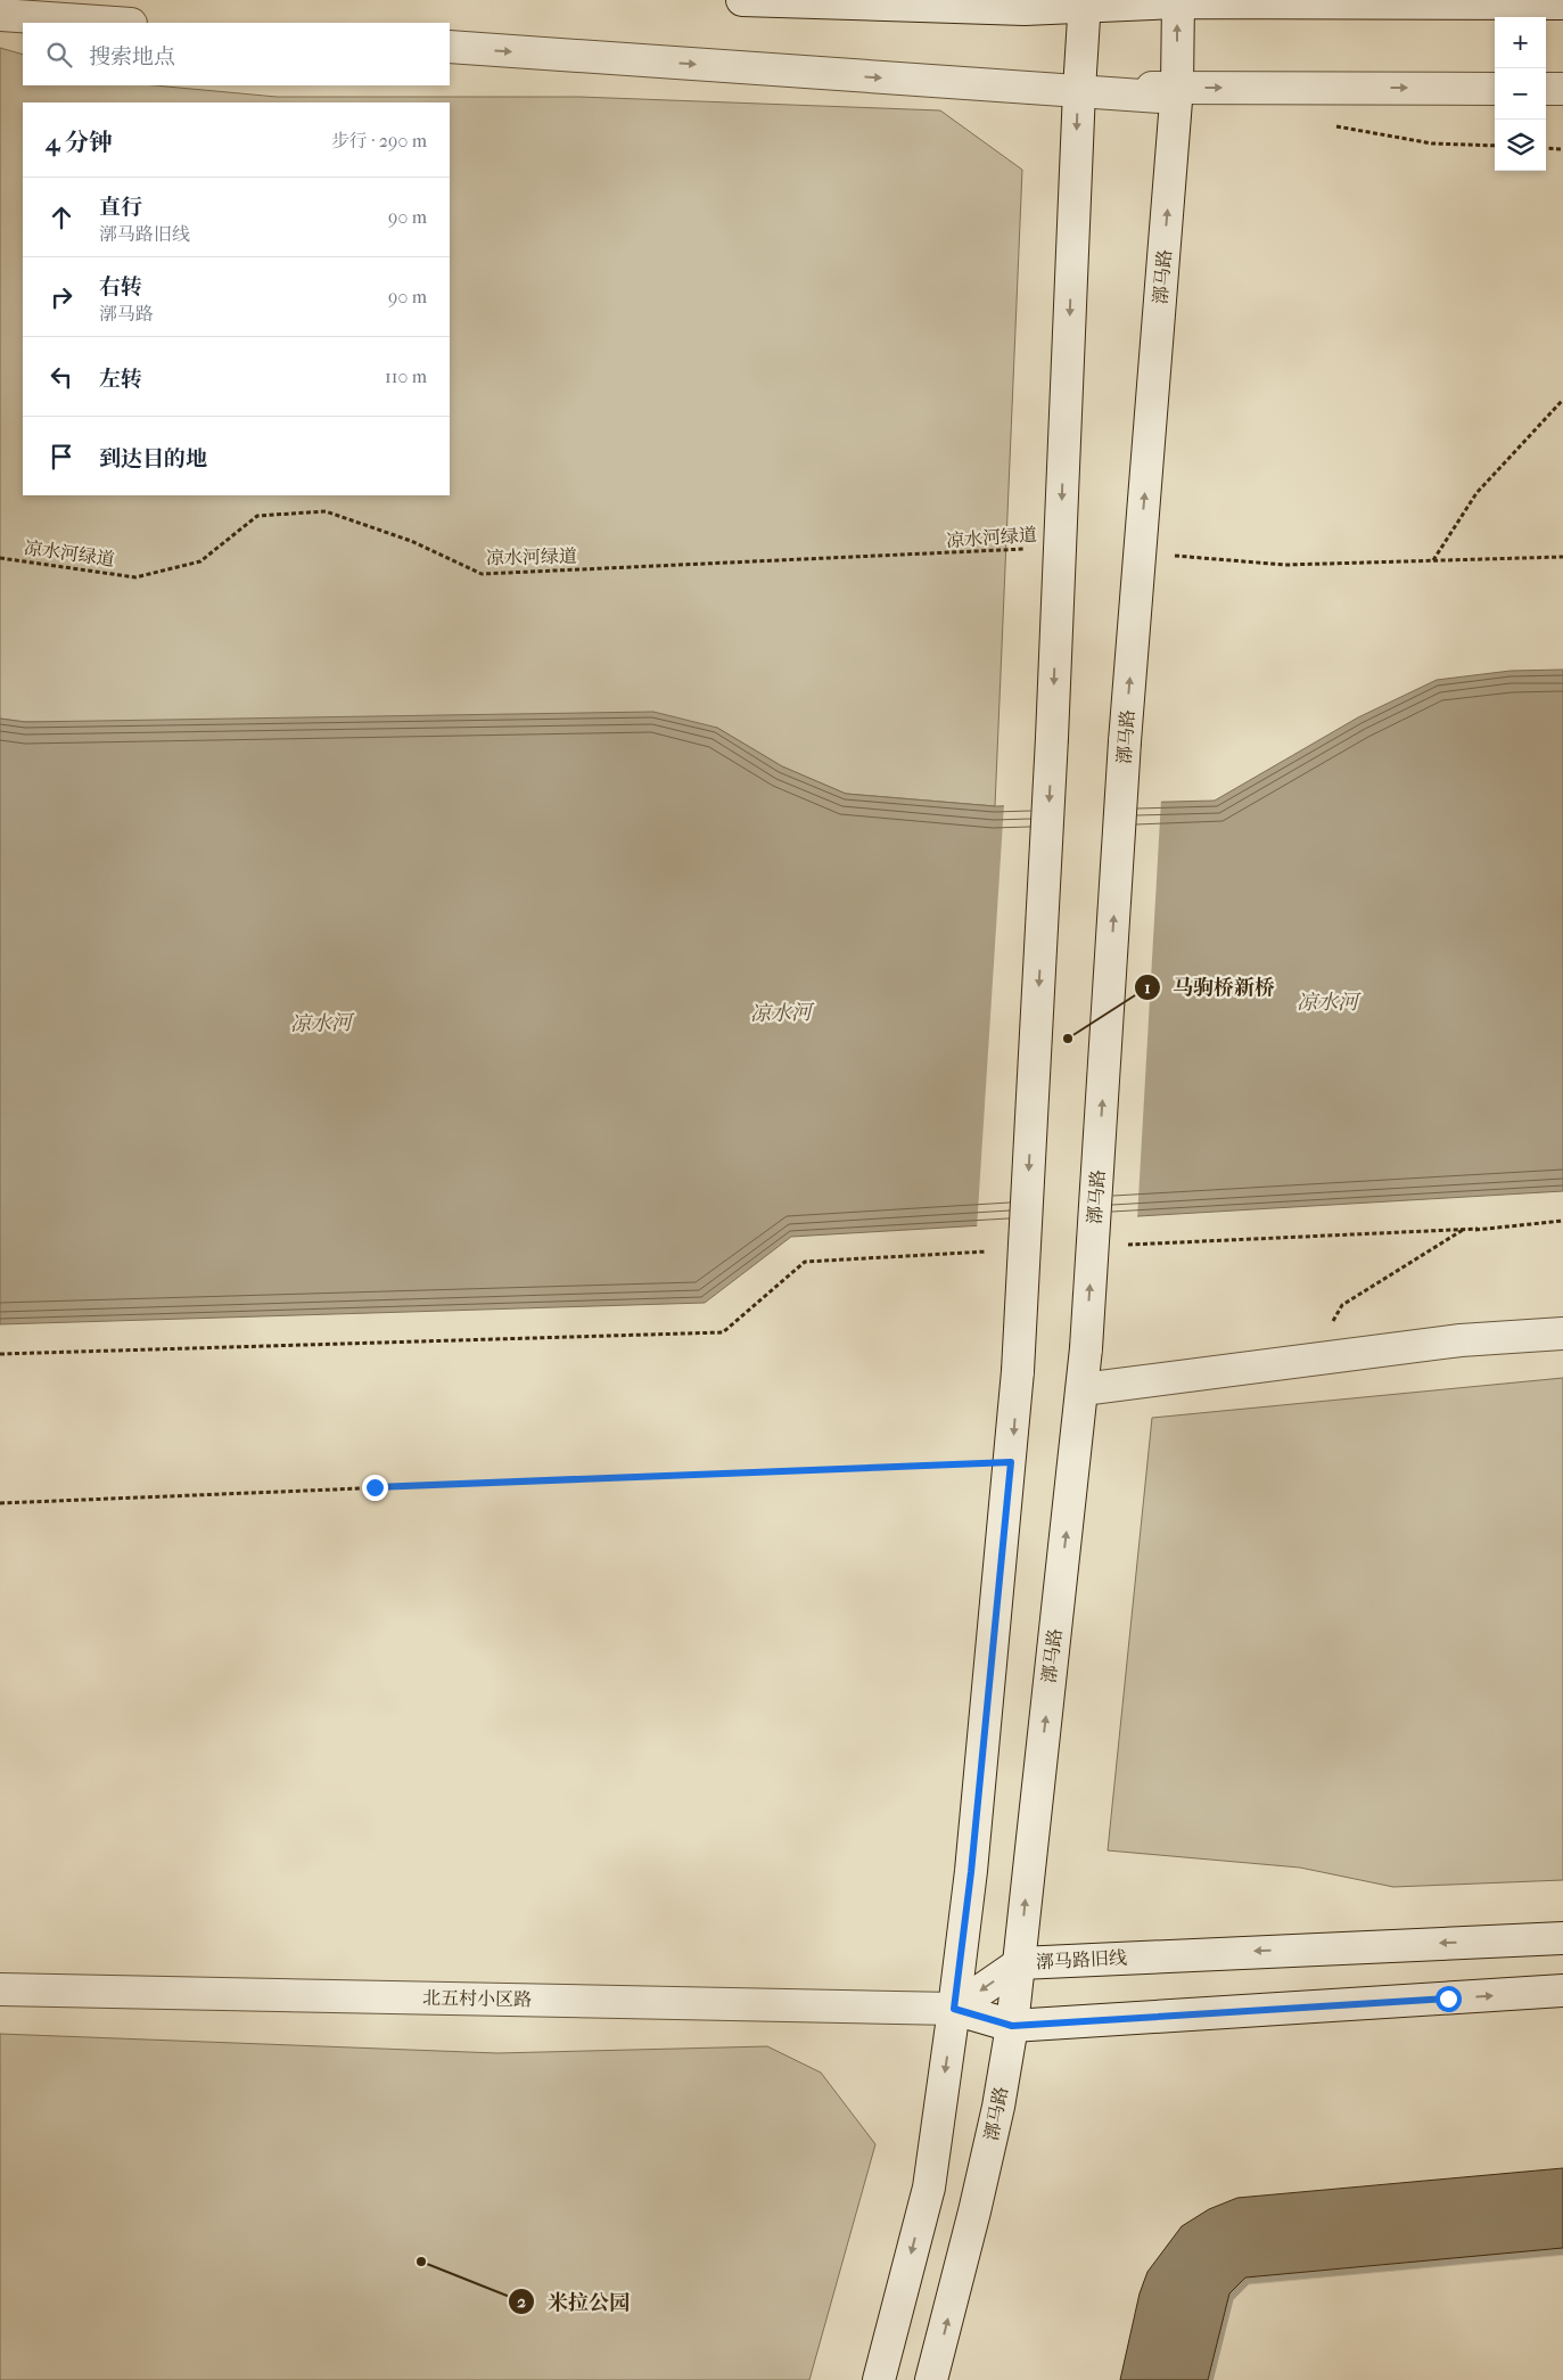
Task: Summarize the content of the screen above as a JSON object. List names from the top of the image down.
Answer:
{
  "streets": {
    "main road": ["漷马路", "漷马路旧线", "北五村小区路"],
    "path": ["凉水河绿道"]
  },
  "crossings": [
    ["漷马路", "漷马路旧线"],
    ["漷马路旧线", "北五村小区路"]
  ],
  "water": ["凉水河"],
  "places": ["马驹桥新桥", "米拉公园"],
  "page": {
    "map_buttons": ["+", "−"],
    "search": "搜索地点",
    "heading": ["4 分钟", "步行 · 290 m"],
    "list": [
      ["直行", "漷马路旧线", "90 m"],
      ["右转", "漷马路", "90 m"],
      ["左转", "110 m"],
      "到达目的地"
    ]
  }
}
